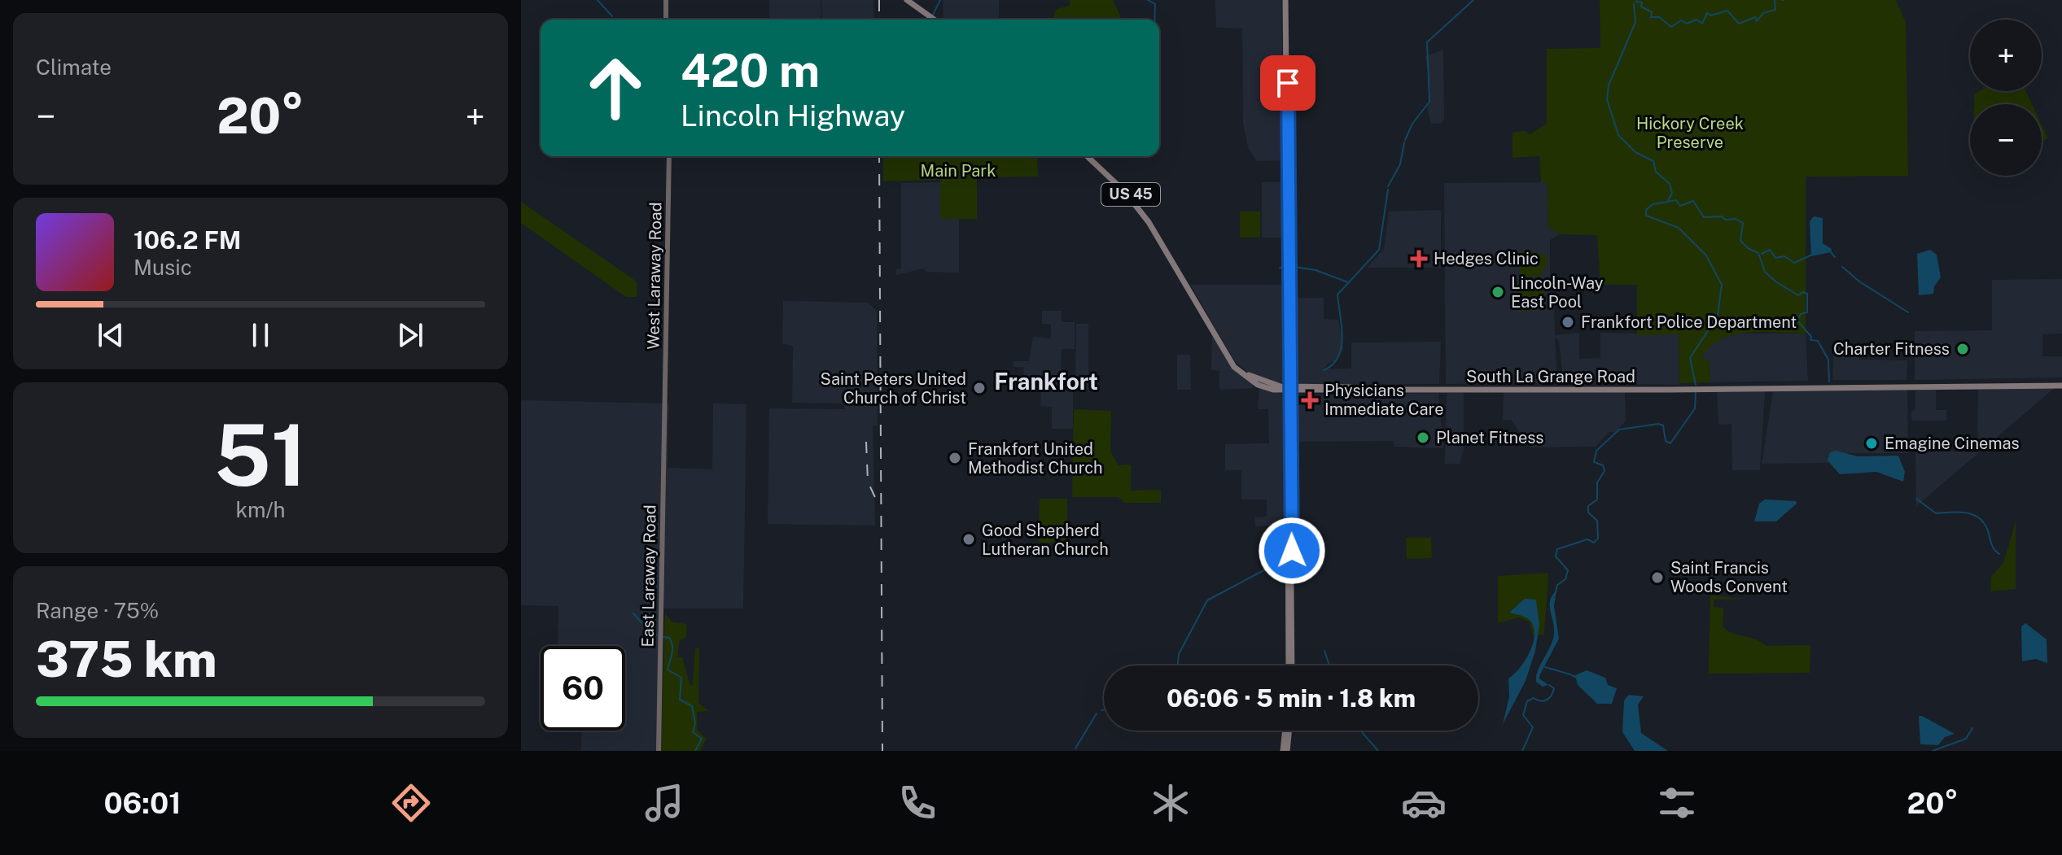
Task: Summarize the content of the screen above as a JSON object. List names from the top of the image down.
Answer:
{
  "streets": {
    "main road": [
      "US 45",
      "West Laraway Road",
      "South La Grange Road",
      "East Laraway Road"
    ]
  },
  "crossings": [
    ["West Laraway Road", "East Laraway Road"]
  ],
  "districts": ["Frankfort"],
  "parks": ["Hickory Creek Preserve", "Main Park"],
  "places": {
    "health": ["Hedges Clinic", "Physicians Immediate Care"],
    "other": [
      "Lincoln-Way East Pool",
      "Frankfort Police Department",
      "Charter Fitness",
      "Saint Peters United Church of Christ",
      "Planet Fitness",
      "Emagine Cinemas",
      "Frankfort United Methodist Church",
      "Good Shepherd Lutheran Church",
      "Saint Francis Woods Convent"
    ]
  },
  "page": {
    "tile": [
      "Climate",
      ["51", "km/h"],
      ["Range · 75%", "375 km"]
    ],
    "map_buttons": ["+", "−"],
    "turn": ["420 m", "Lincoln Highway"],
    "heat": ["−", "20°", "+"],
    "song": ["106.2 FM", "Music"],
    "limit": "60",
    "trip": "06:06 · 5 min · 1.8 km",
    "tabs": ["06:01", "20°"]
  }
}
